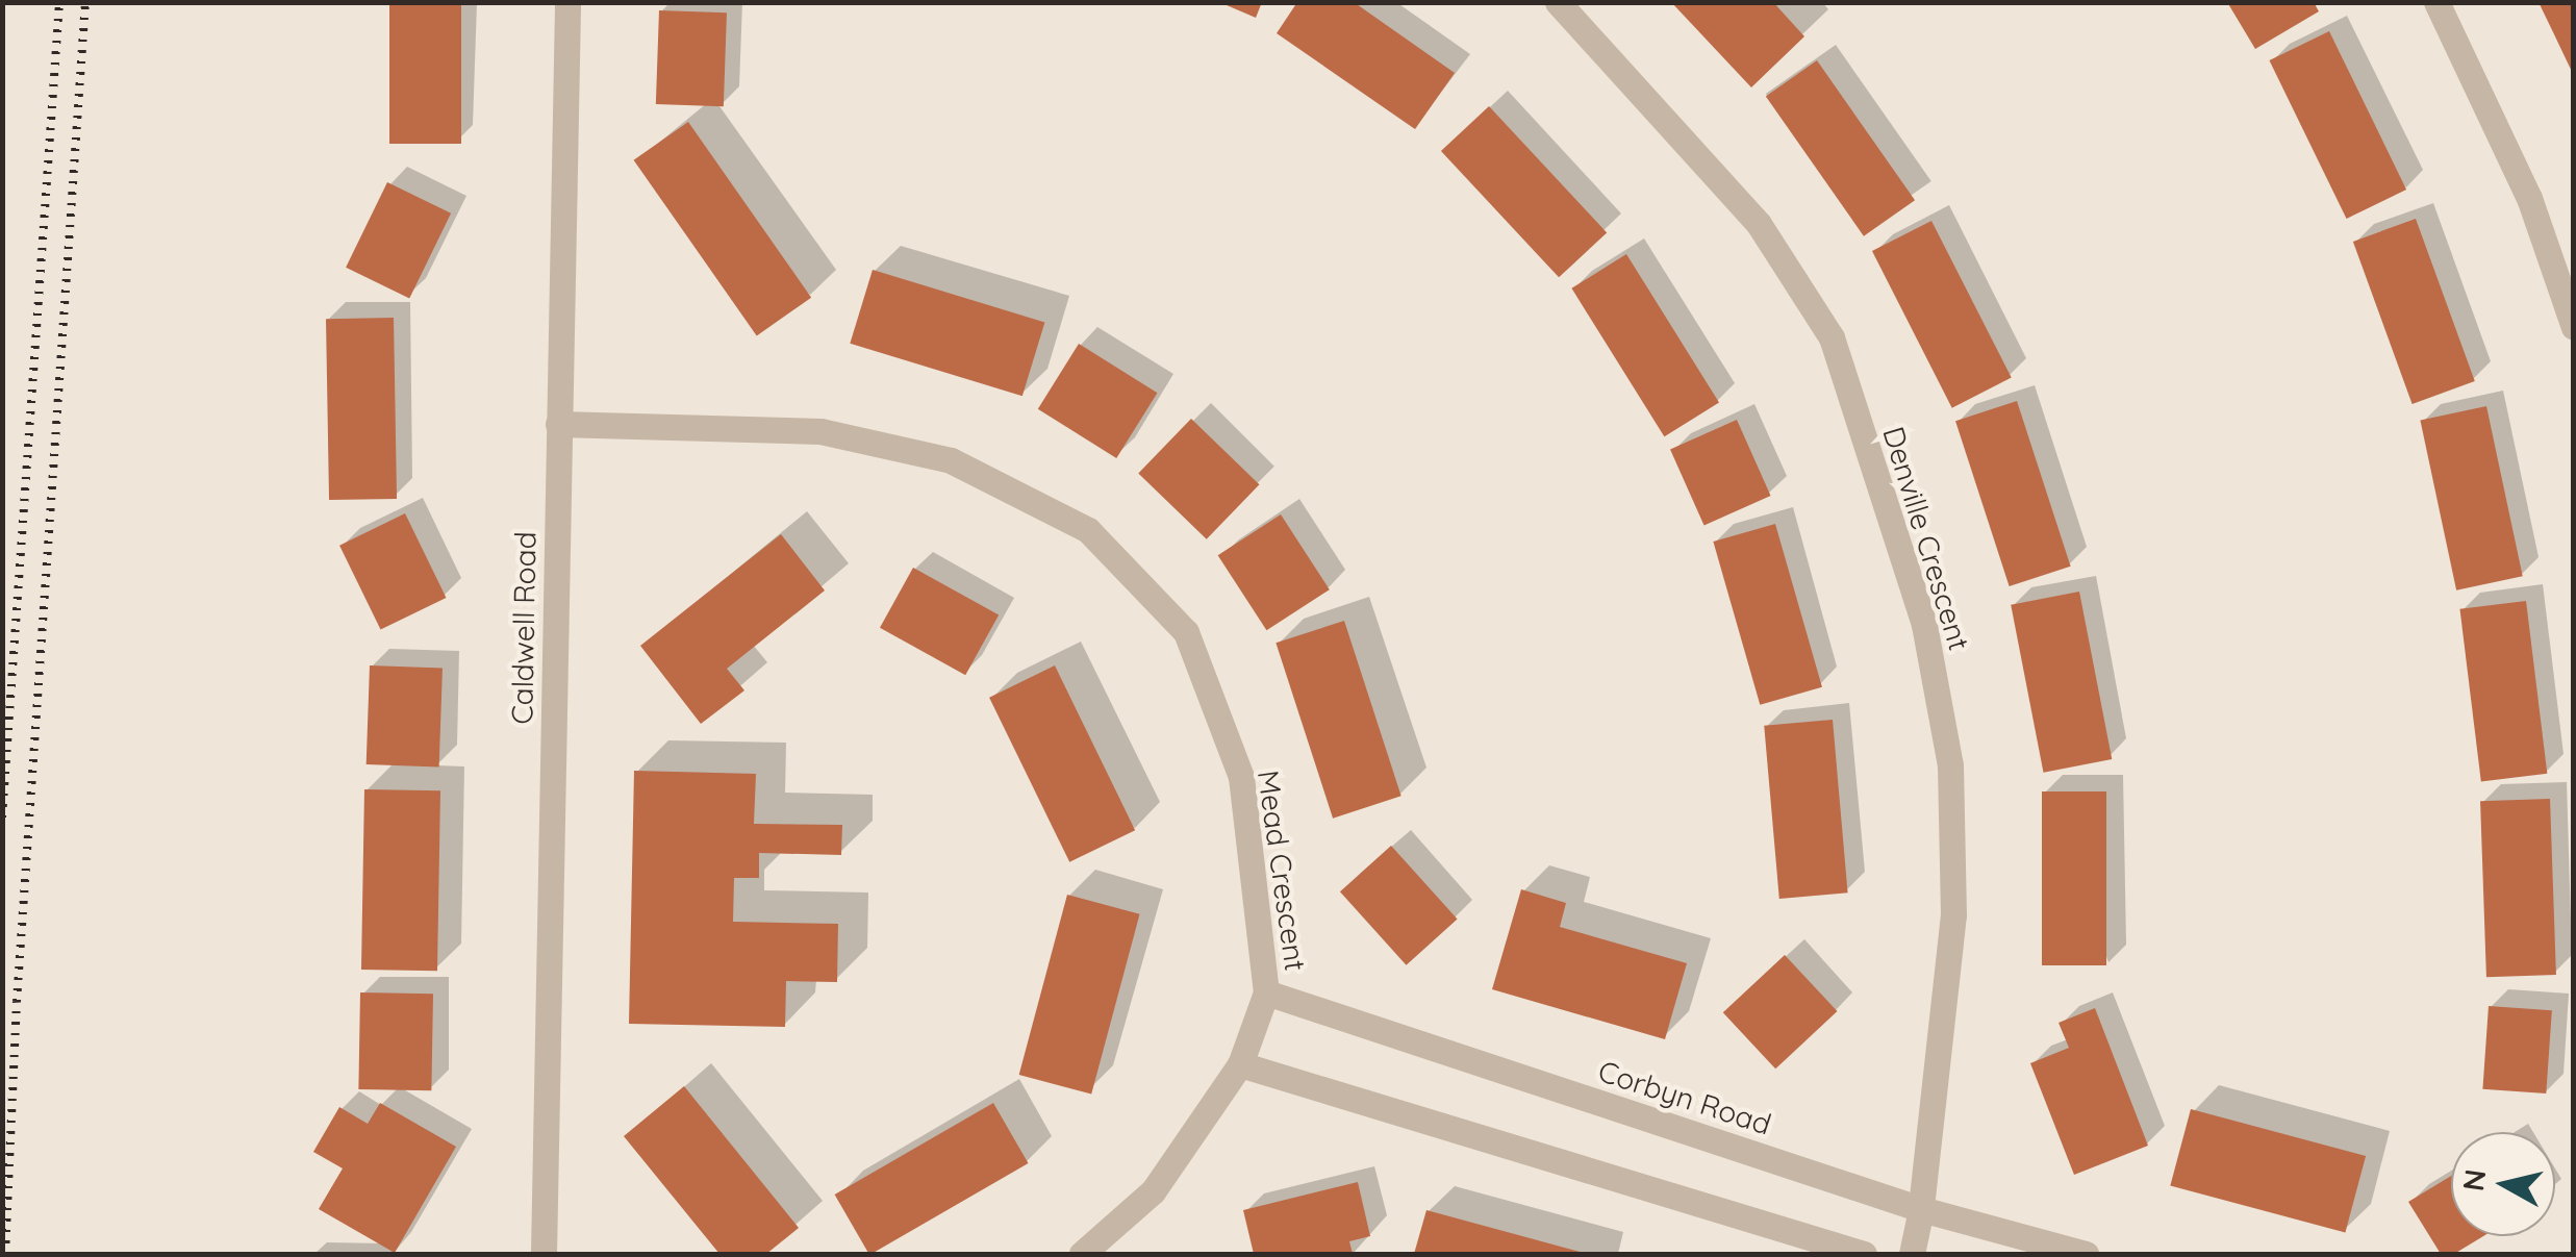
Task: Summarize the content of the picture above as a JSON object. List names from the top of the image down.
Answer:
{
  "streets": {
    "street": [
      "Denville Crescent",
      "Caldwell Road",
      "Mead Crescent",
      "Corbyn Road"
    ]
  },
  "crossings": [
    ["Denville Crescent", "Corbyn Road"],
    ["Caldwell Road", "Mead Crescent"],
    ["Mead Crescent", "Corbyn Road"]
  ],
  "north": "left"
}
